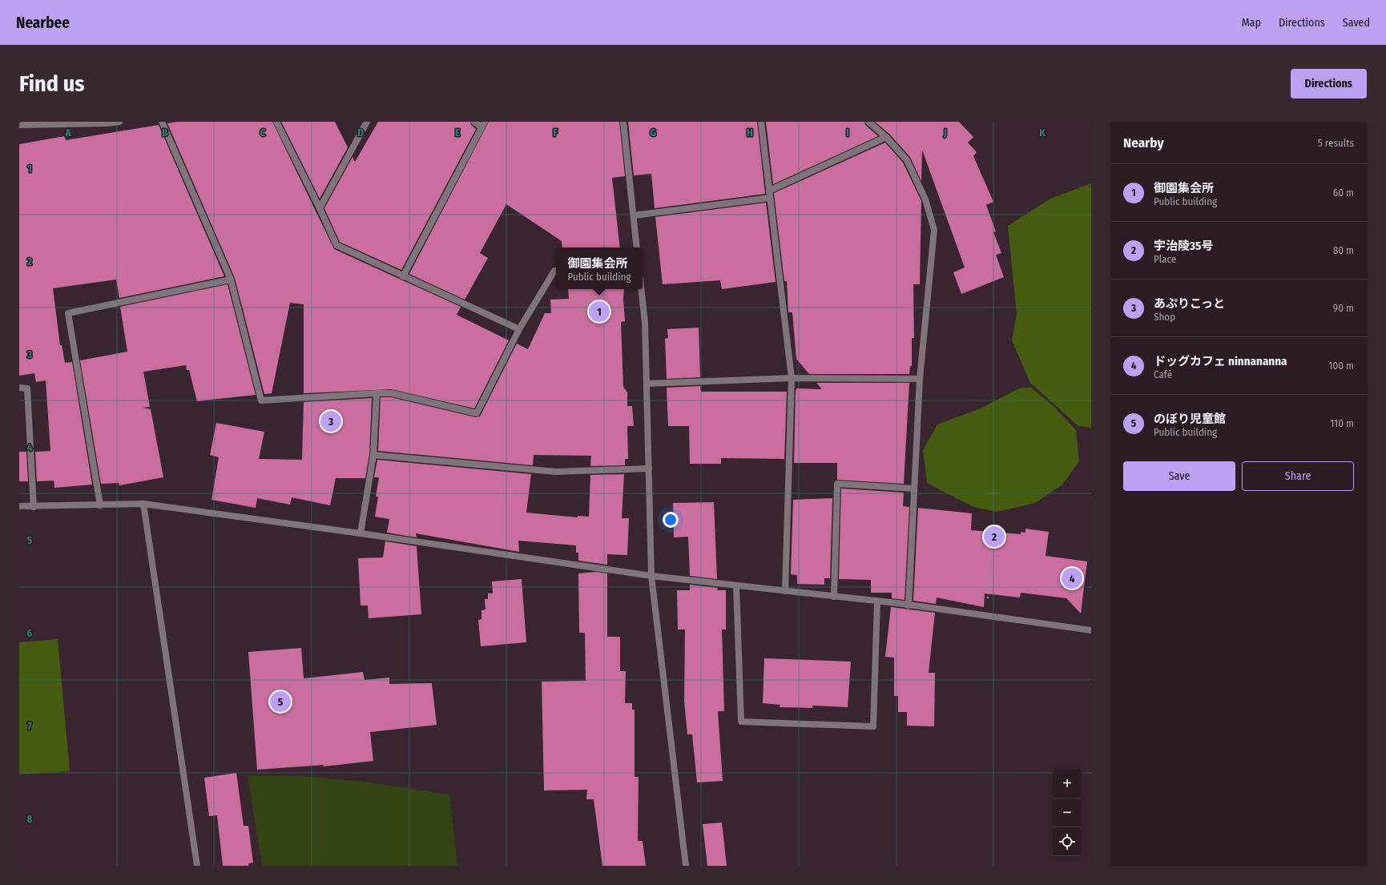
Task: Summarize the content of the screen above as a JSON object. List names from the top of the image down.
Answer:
{
  "page": {
    "header": "Nearbee",
    "nav": ["Map", "Directions", "Saved"],
    "buttons": [
      "Directions",
      ["Save", "Share"]
    ],
    "title": "Find us",
    "heading": ["Nearby", "5 results"],
    "list": [
      {
        "mark": "1",
        "name": "御園集会所",
        "note": "Public building",
        "value": "60 m"
      },
      {
        "mark": "2",
        "name": "宇治陵35号",
        "note": "Place",
        "value": "80 m"
      },
      {
        "mark": "3",
        "name": "あぷりこっと",
        "note": "Shop",
        "value": "90 m"
      },
      {
        "mark": "4",
        "name": "ドッグカフェ ninnananna",
        "note": "Café",
        "value": "100 m"
      },
      {
        "mark": "5",
        "name": "のぼり児童館",
        "note": "Public building",
        "value": "110 m"
      }
    ],
    "popup": ["御園集会所", "Public building"],
    "pins": [
      "1",
      "3",
      "2",
      "4",
      "5"
    ],
    "map_buttons": ["+", "−"]
  },
  "grid": {
    "columns": [
      "A",
      "B",
      "C",
      "D",
      "E",
      "F",
      "G",
      "H",
      "I",
      "J",
      "K"
    ],
    "rows": [
      "1",
      "2",
      "3",
      "4",
      "5",
      "6",
      "7",
      "8"
    ]
  }
}
